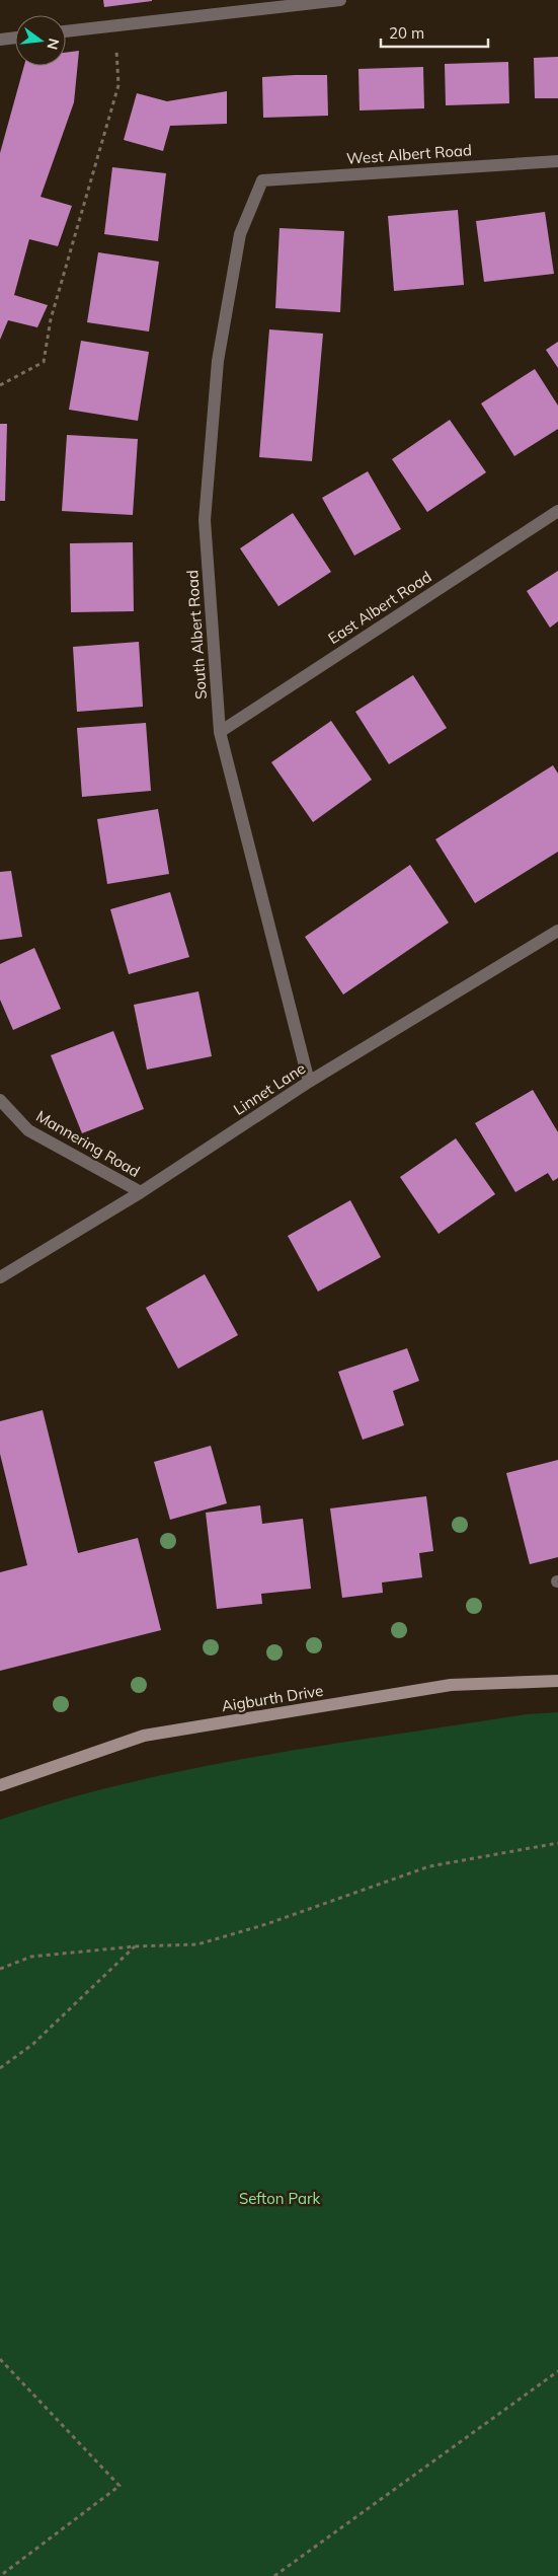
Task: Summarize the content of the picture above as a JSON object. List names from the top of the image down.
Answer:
{
  "streets": {
    "street": [
      "West Albert Road",
      "East Albert Road",
      "South Albert Road",
      "Linnet Lane",
      "Mannering Road",
      "Aigburth Drive"
    ]
  },
  "crossings": [
    ["West Albert Road", "South Albert Road"],
    ["East Albert Road", "South Albert Road"],
    ["South Albert Road", "Linnet Lane"],
    ["Linnet Lane", "Mannering Road"]
  ],
  "parks": ["Sefton Park"],
  "scale_bar": "20 m",
  "north": "right"
}
